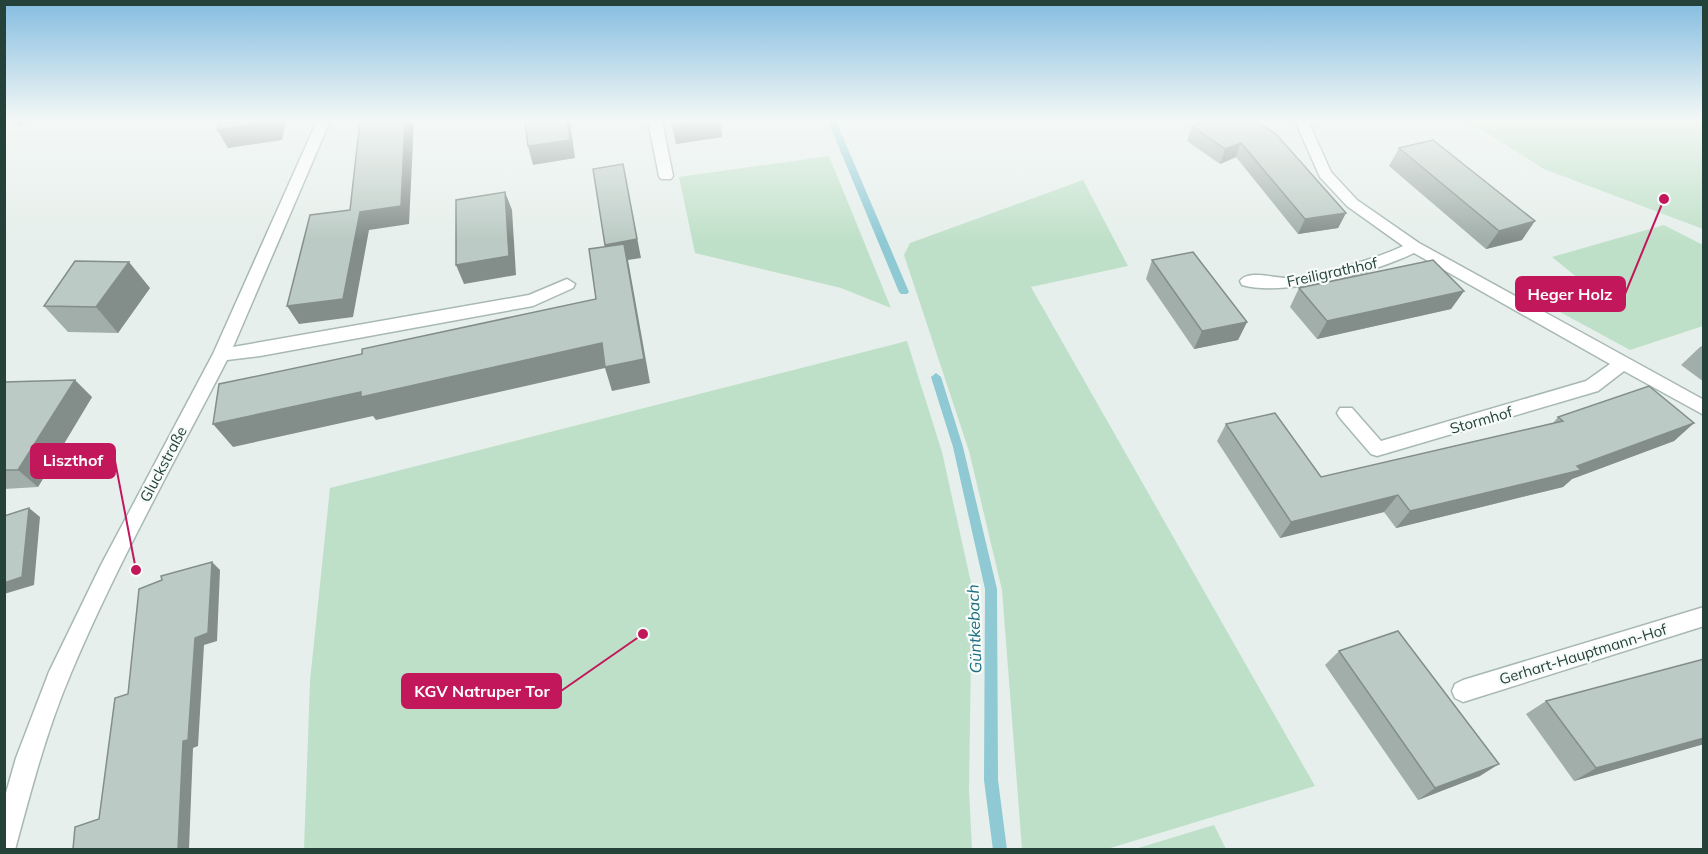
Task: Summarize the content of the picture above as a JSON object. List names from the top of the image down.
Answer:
{
  "streets": {
    "street": [
      "Freiligrathhof",
      "Stormhof",
      "Gluckstraße",
      "Gerhart-Hauptmann-Hof"
    ]
  },
  "water": ["Güntkebach"],
  "places": ["Heger Holz", "Liszthof", "KGV Natruper Tor"]
}
